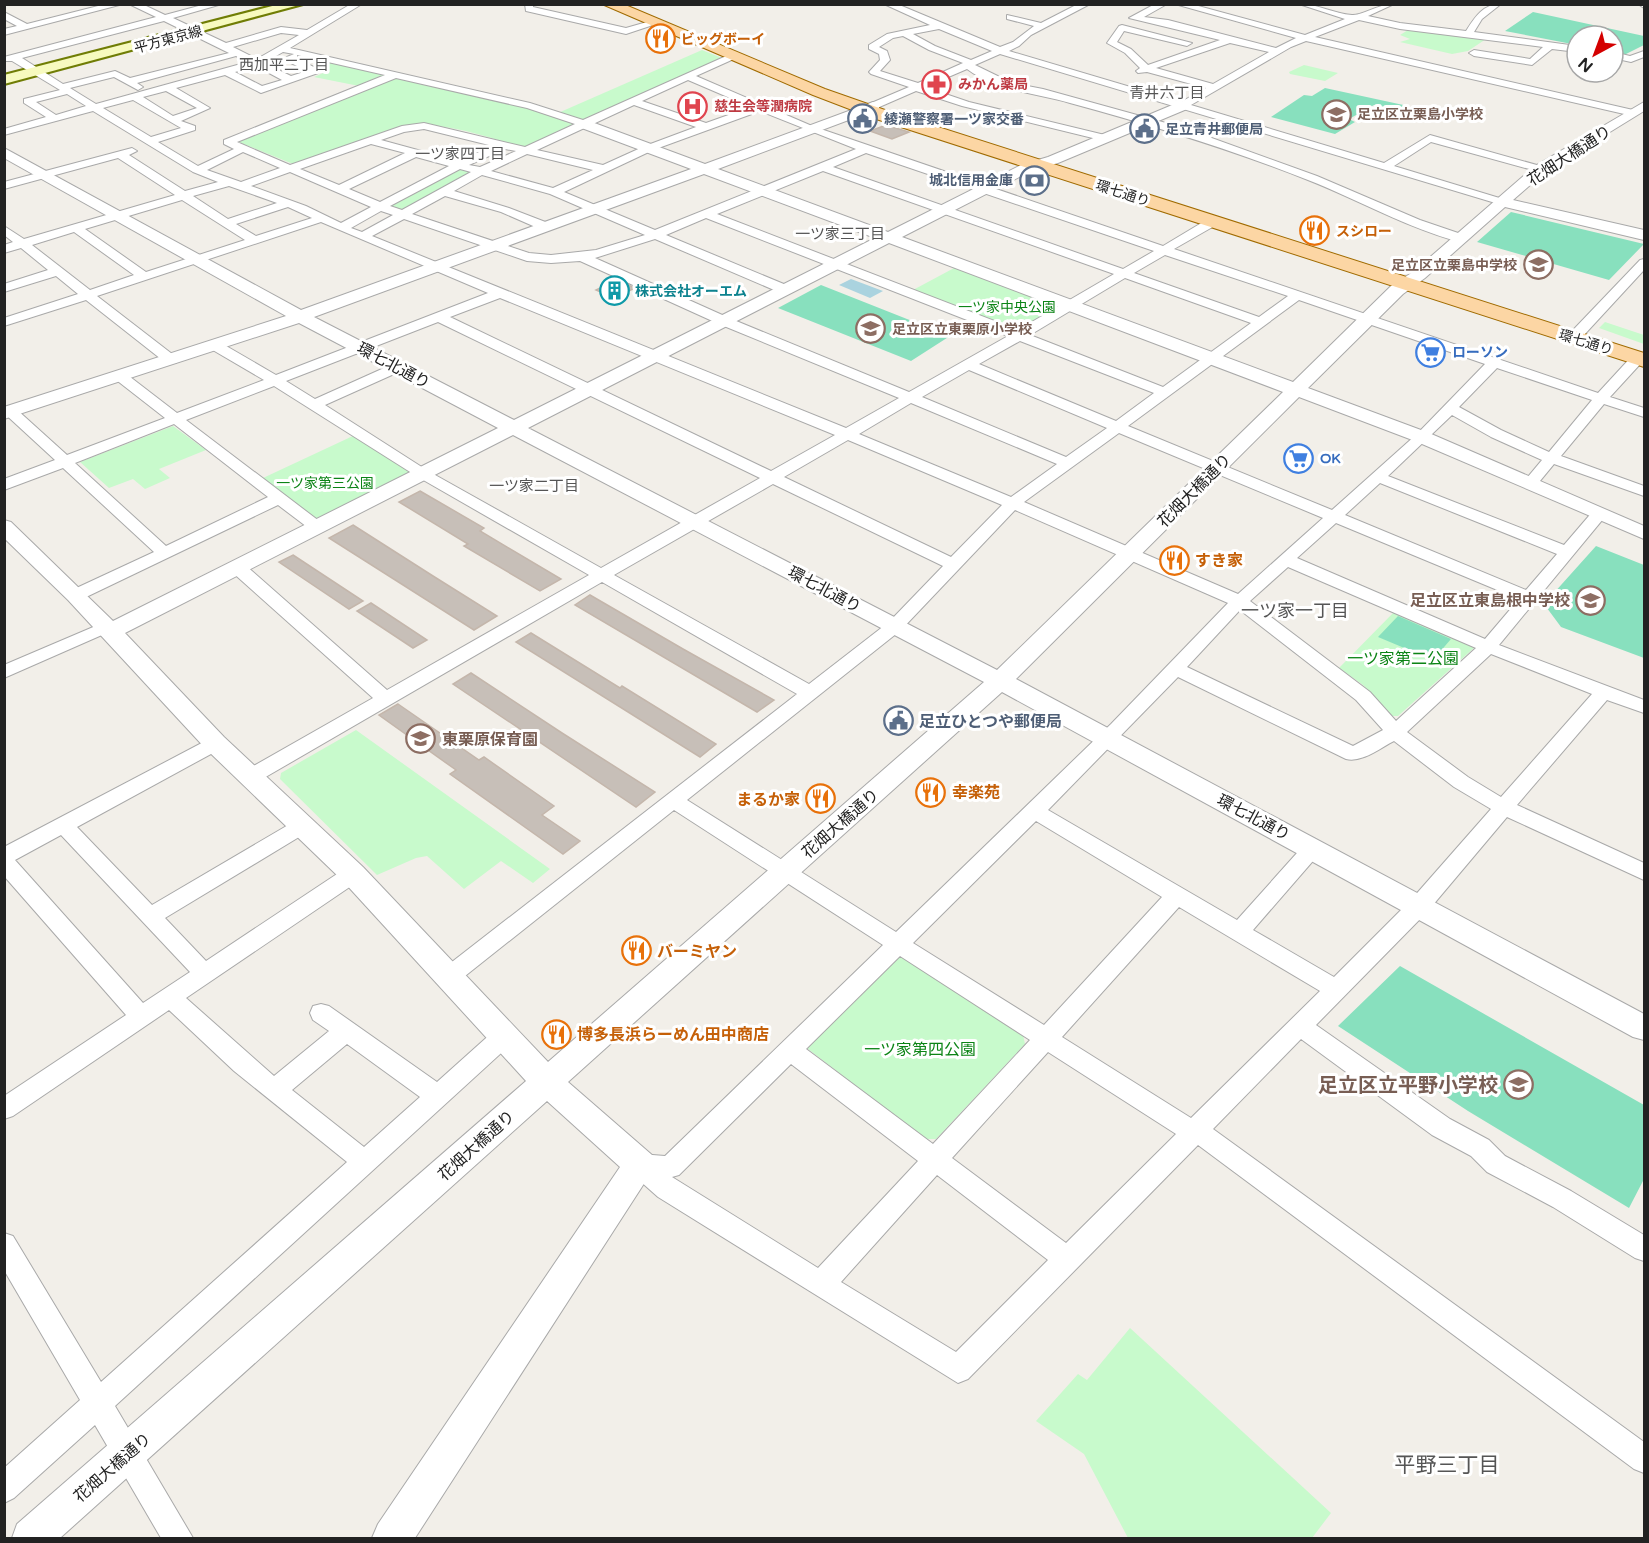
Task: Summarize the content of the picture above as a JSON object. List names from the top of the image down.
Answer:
{
  "streets": {
    "main road": ["平方東京線", "環七通り"],
    "street": ["花畑大橋通り", "環七北通り"]
  },
  "crossings": [
    ["花畑大橋通り", "環七通り"],
    ["花畑大橋通り", "環七北通り"]
  ],
  "districts": [
    "西加平二丁目",
    "青井六丁目",
    "一ツ家四丁目",
    "一ツ家三丁目",
    "一ツ家二丁目",
    "一ツ家一丁目",
    "平野三丁目"
  ],
  "parks": [
    "一ツ家中央公園",
    "一ツ家第三公園",
    "一ツ家第二公園",
    "一ツ家第四公園"
  ],
  "places": {
    "restaurant": [
      "ビッグボーイ",
      "スシロー",
      "すき家",
      "幸楽苑",
      "まるか家",
      "バーミヤン",
      "博多長浜らーめん田中商店"
    ],
    "pharmacy": ["みかん薬局"],
    "hospital": ["慈生会等潤病院"],
    "school or university": [
      "足立区立栗島小学校",
      "足立区立栗島中学校",
      "足立区立東栗原小学校",
      "足立区立東島根中学校",
      "東栗原保育園",
      "足立区立平野小学校"
    ],
    "public building": ["綾瀬警察署一ツ家交番", "足立青井郵便局", "足立ひとつや郵便局"],
    "bank": ["城北信用金庫"],
    "building": ["株式会社オーエム"],
    "supermarket": ["ローソン", "OK"]
  },
  "north": "bottom left"
}
